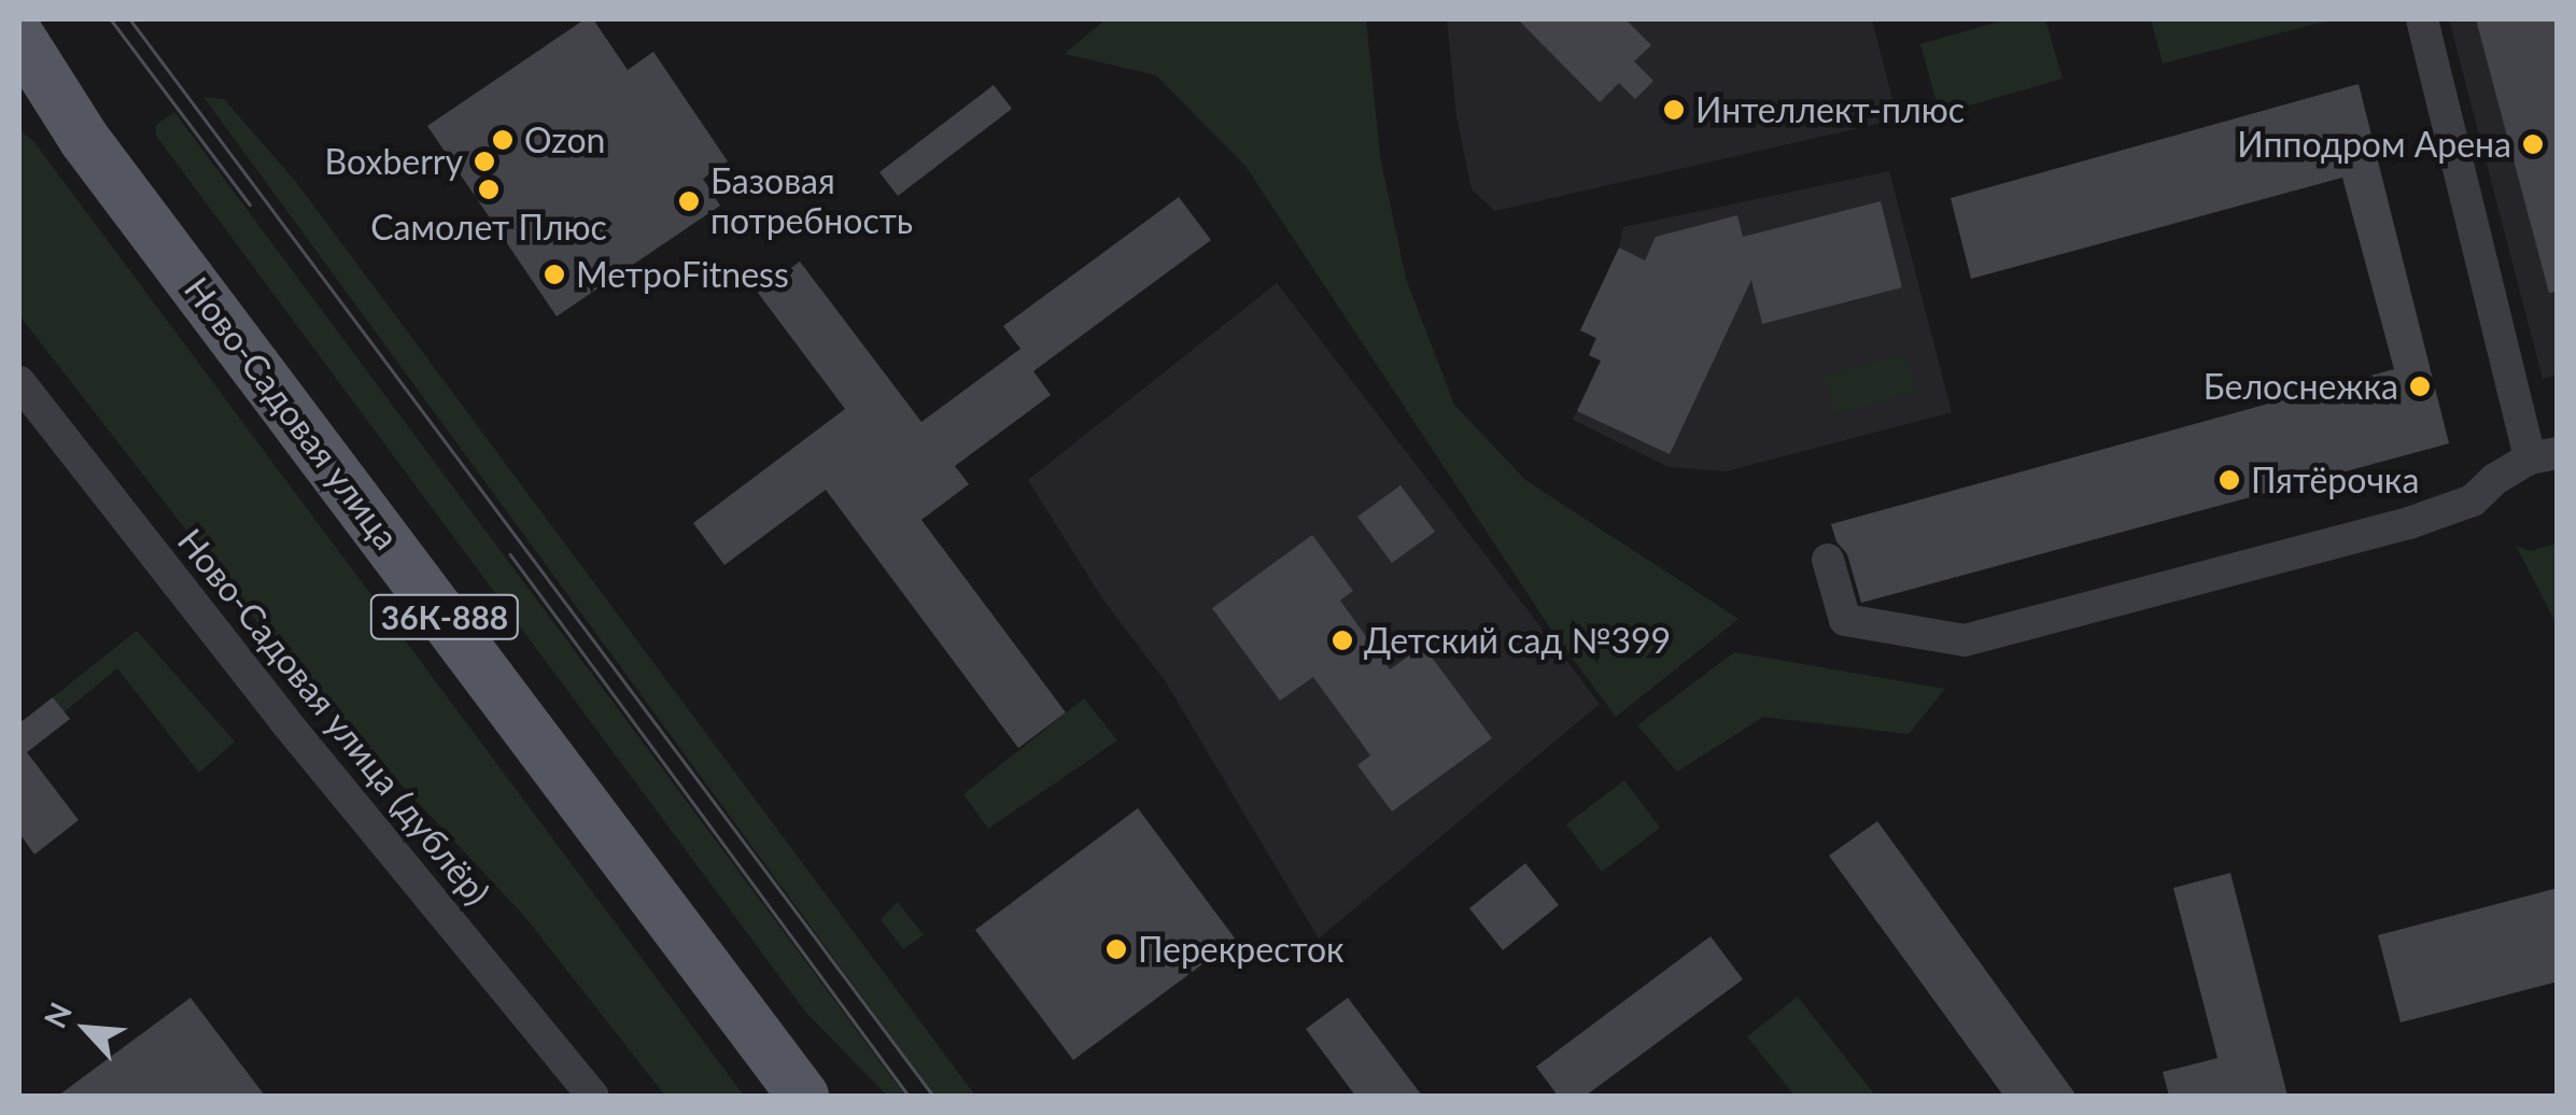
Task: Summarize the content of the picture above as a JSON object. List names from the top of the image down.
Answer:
{
  "streets": {
    "main road": ["Ново-Садовая улица", "36К-888"],
    "street": ["Ново-Садовая улица (дублёр)"]
  },
  "places": [
    "Интеллект-плюс",
    "Ozon",
    "Ипподром Арена",
    "Boxberry",
    "Самолет Плюс",
    "Базовая потребность",
    "МетроFitness",
    "Белоснежка",
    "Пятёрочка",
    "Детский сад №399",
    "Перекресток"
  ],
  "north": "top left"
}
